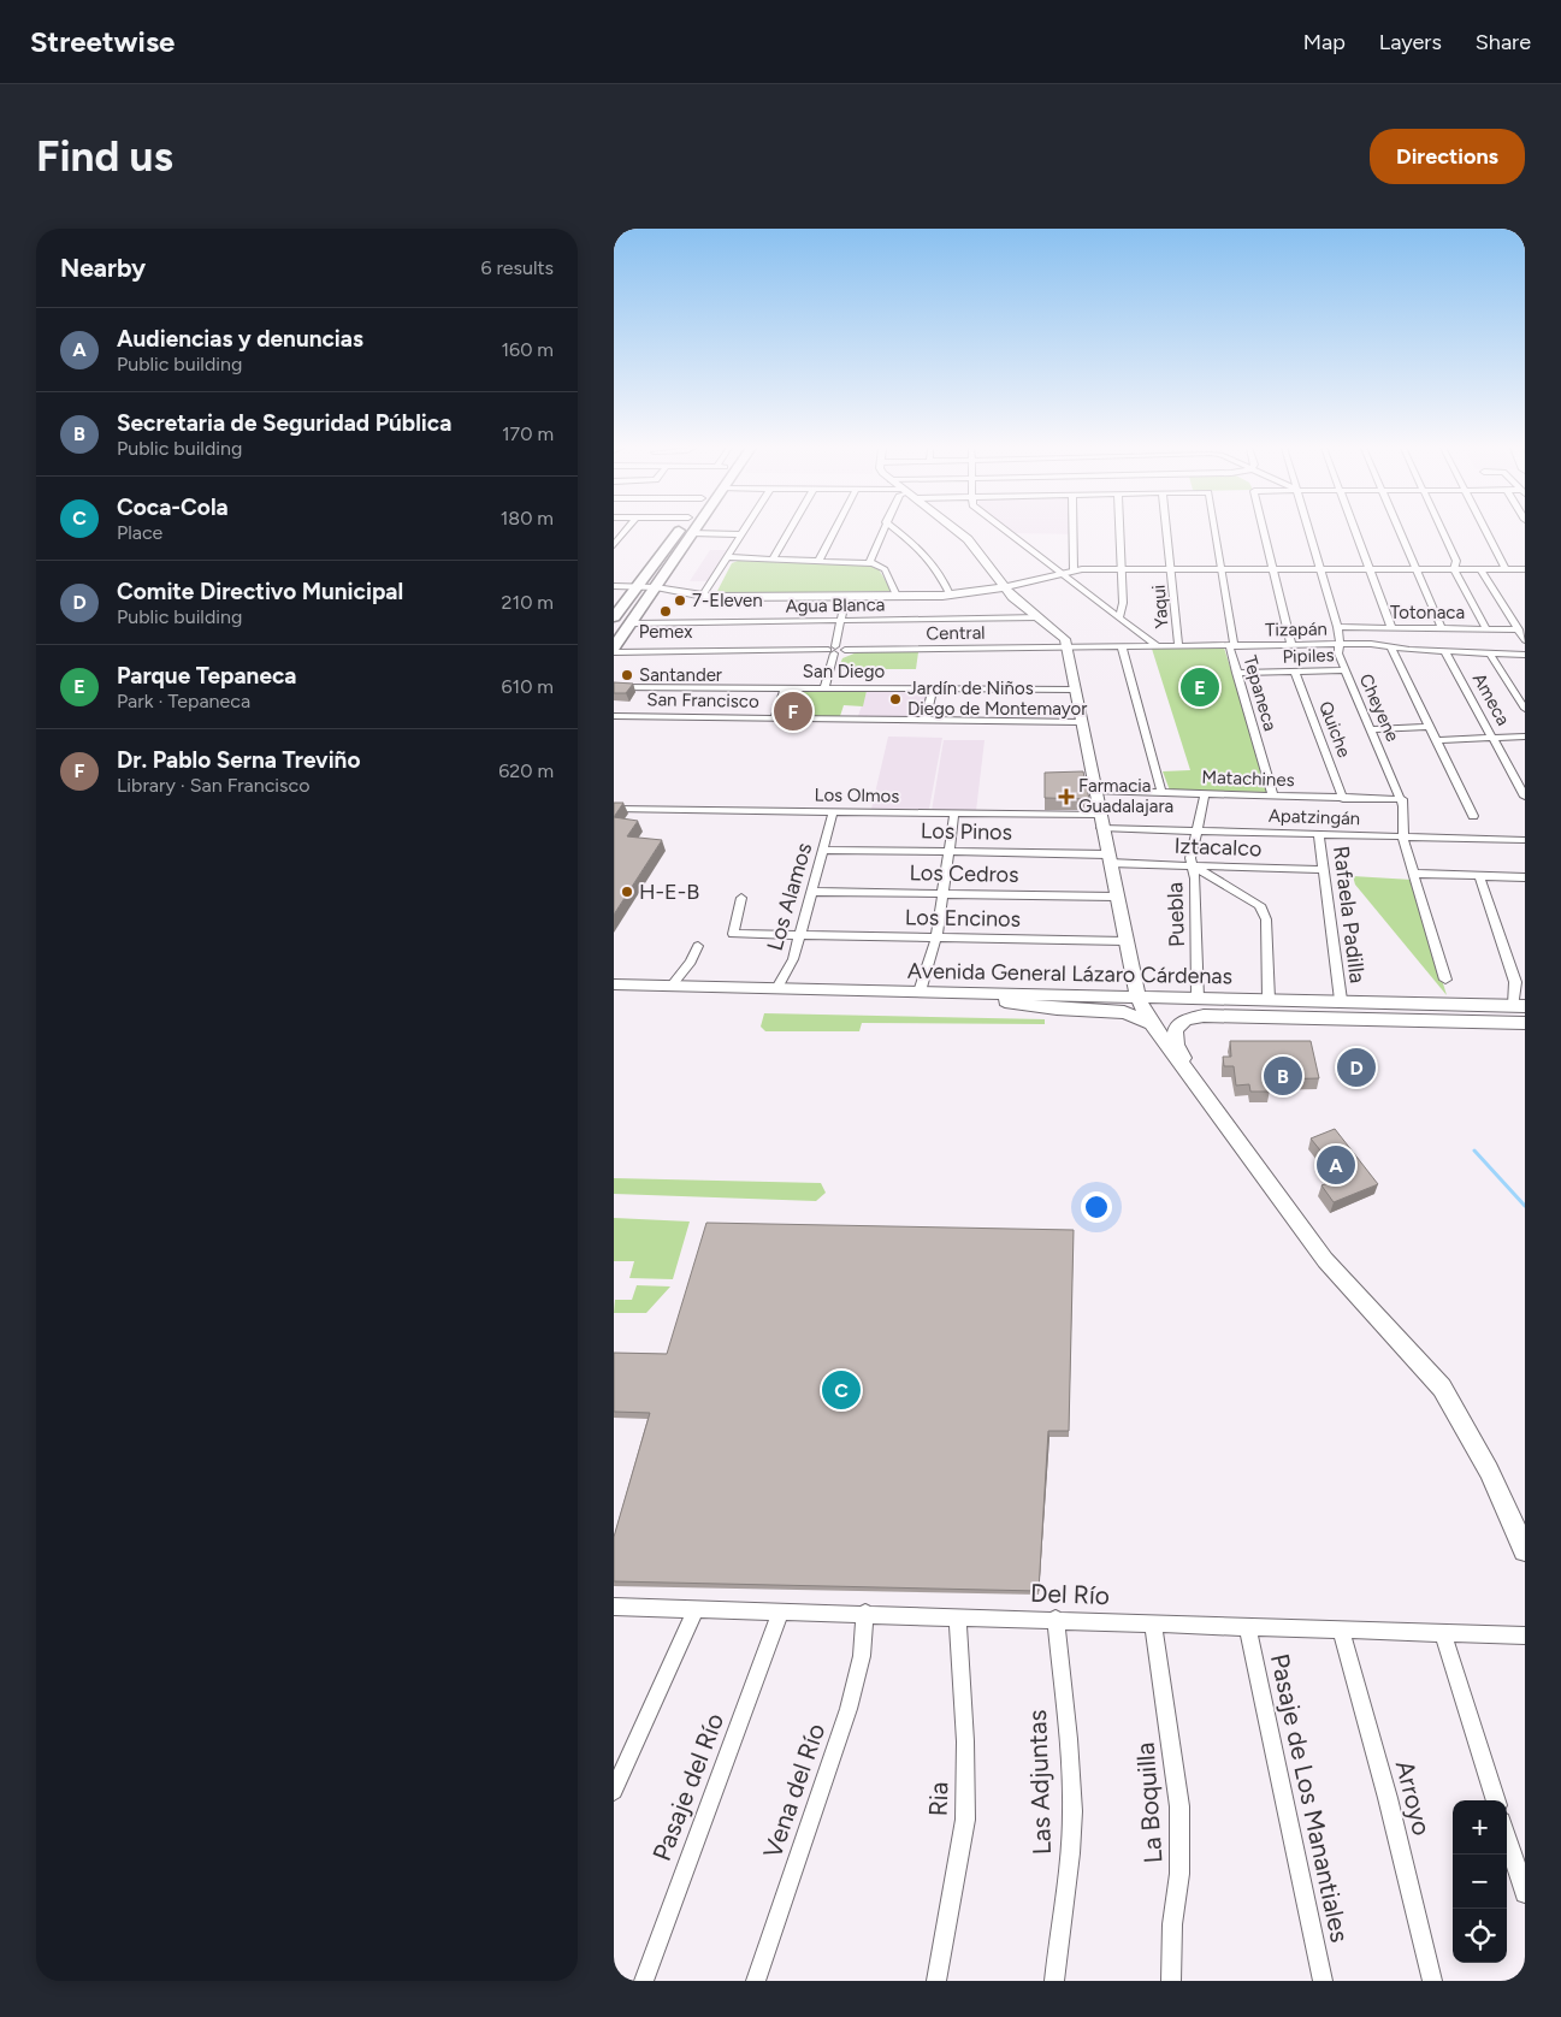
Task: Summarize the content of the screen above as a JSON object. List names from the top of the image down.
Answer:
{
  "streets": {
    "street": [
      "Agua Blanca",
      "Yaqui",
      "Totonaca",
      "Tizapán",
      "Central",
      "Pipiles",
      "San Diego",
      "Tepaneca",
      "Ameca",
      "San Francisco",
      "Cheyene",
      "Quiche",
      "Matachines",
      "Los Olmos",
      "Apatzingán",
      "Los Pinos",
      "Iztacalco",
      "Los Cedros",
      "Los Alamos",
      "Puebla",
      "Rafaela Padilla",
      "Los Encinos",
      "Avenida General Lázaro Cárdenas",
      "Del Río",
      "Las Adjuntas",
      "Pasaje del Río",
      "Vena del Río",
      "Pasaje de Los Manantiales",
      "Arroyo",
      "Ria",
      "La Boquilla"
    ]
  },
  "crossings": [
    ["Yaqui", "Tizapán"],
    ["Totonaca", "Cheyene"],
    ["Tizapán", "Central"],
    ["Tizapán", "Tepaneca"],
    ["Tizapán", "Ameca"],
    ["Tizapán", "Cheyene"],
    ["Pipiles", "Tepaneca"],
    ["Pipiles", "Cheyene"],
    ["Pipiles", "Quiche"],
    ["Tepaneca", "Matachines"],
    ["Cheyene", "Matachines"],
    ["Cheyene", "Apatzingán"],
    ["Quiche", "Matachines"],
    ["Matachines", "Puebla"],
    ["Los Olmos", "Los Alamos"],
    ["Apatzingán", "Puebla"],
    ["Apatzingán", "Rafaela Padilla"],
    ["Los Pinos", "Iztacalco"],
    ["Los Pinos", "Los Alamos"],
    ["Iztacalco", "Puebla"],
    ["Iztacalco", "Rafaela Padilla"],
    ["Los Cedros", "Los Alamos"],
    ["Los Alamos", "Los Encinos"],
    ["Los Alamos", "Avenida General Lázaro Cárdenas"],
    ["Puebla", "Avenida General Lázaro Cárdenas"],
    ["Rafaela Padilla", "Avenida General Lázaro Cárdenas"],
    ["Del Río", "Las Adjuntas"],
    ["Del Río", "Pasaje del Río"],
    ["Del Río", "Vena del Río"],
    ["Del Río", "Pasaje de Los Manantiales"],
    ["Del Río", "Arroyo"],
    ["Del Río", "Ria"],
    ["Del Río", "La Boquilla"]
  ],
  "places": {
    "other": [
      "7-Eleven",
      "Pemex",
      "Santander",
      "Jardín de Niños Diego de Montemayor",
      "H-E-B"
    ],
    "health": ["Farmacia Guadalajara"]
  },
  "page": {
    "header": "Streetwise",
    "nav": ["Map", "Layers", "Share"],
    "buttons": "Directions",
    "title": "Find us",
    "heading": ["Nearby", "6 results"],
    "list": [
      {
        "mark": "A",
        "name": "Audiencias y denuncias",
        "note": "Public building",
        "value": "160 m"
      },
      {
        "mark": "B",
        "name": "Secretaria de Seguridad Pública",
        "note": "Public building",
        "value": "170 m"
      },
      {
        "mark": "C",
        "name": "Coca-Cola",
        "note": "Place",
        "value": "180 m"
      },
      {
        "mark": "D",
        "name": "Comite Directivo Municipal",
        "note": "Public building",
        "value": "210 m"
      },
      {
        "mark": "E",
        "name": "Parque Tepaneca",
        "note": "Park · Tepaneca",
        "value": "610 m"
      },
      {
        "mark": "F",
        "name": "Dr. Pablo Serna Treviño",
        "note": "Library · San Francisco",
        "value": "620 m"
      }
    ],
    "pins": [
      "E",
      "F",
      "D",
      "B",
      "A",
      "C"
    ],
    "map_buttons": ["+", "−"]
  }
}
